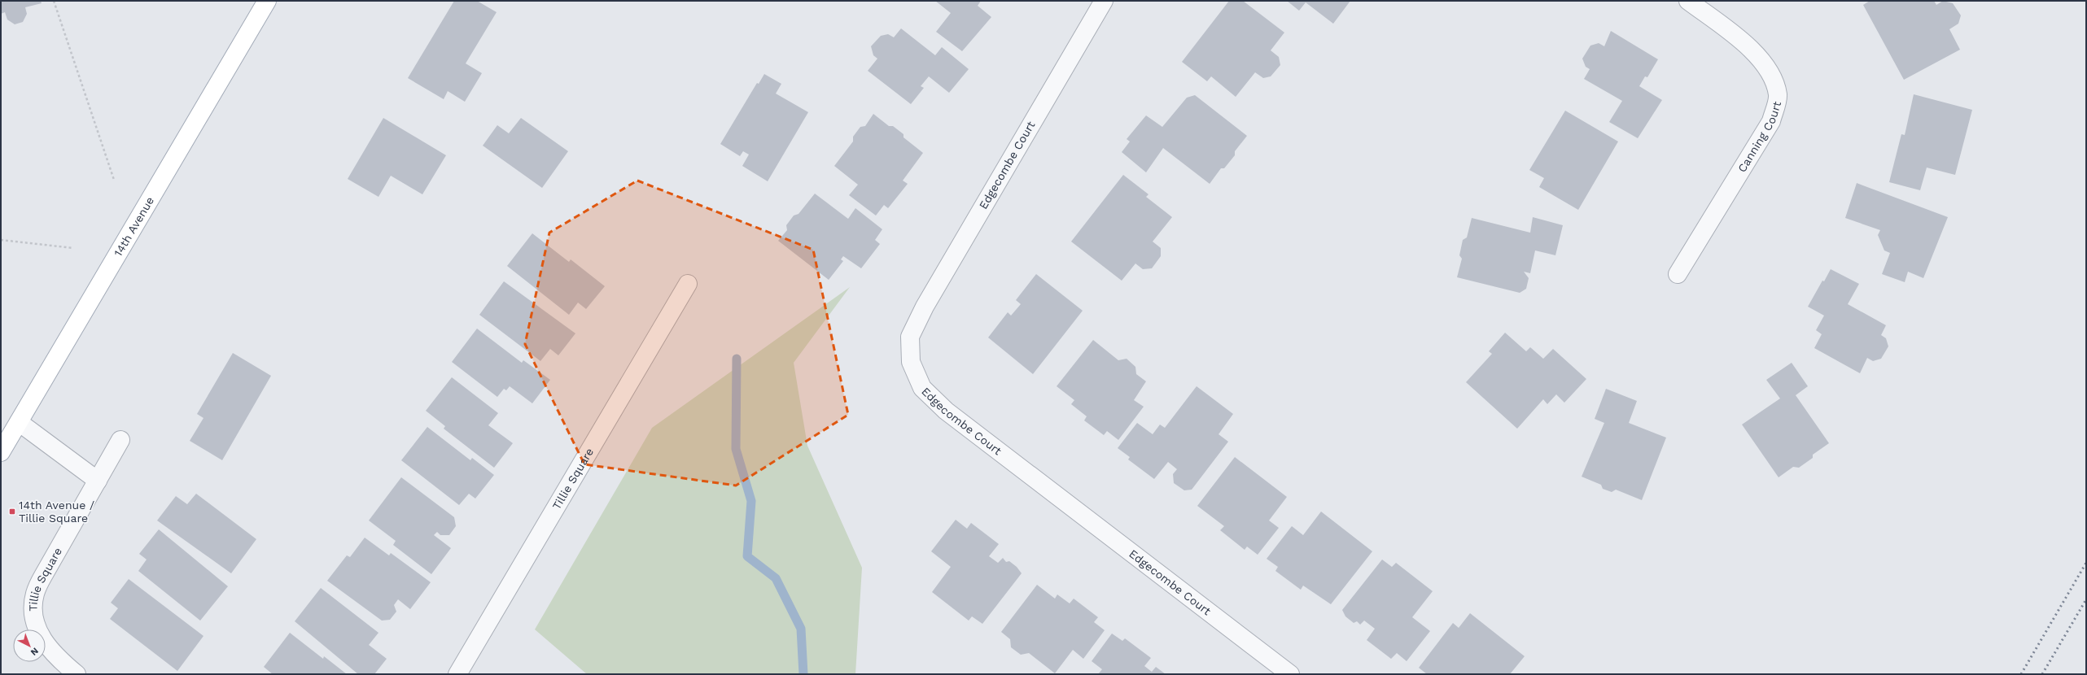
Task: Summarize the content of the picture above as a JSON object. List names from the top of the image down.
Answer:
{
  "streets": {
    "main road": ["14th Avenue"],
    "street": ["Canning Court", "Edgecombe Court", "Tillie Square"]
  },
  "places": {
    "transit": ["14th Avenue / Tillie Square"]
  },
  "north": "bottom right"
}
